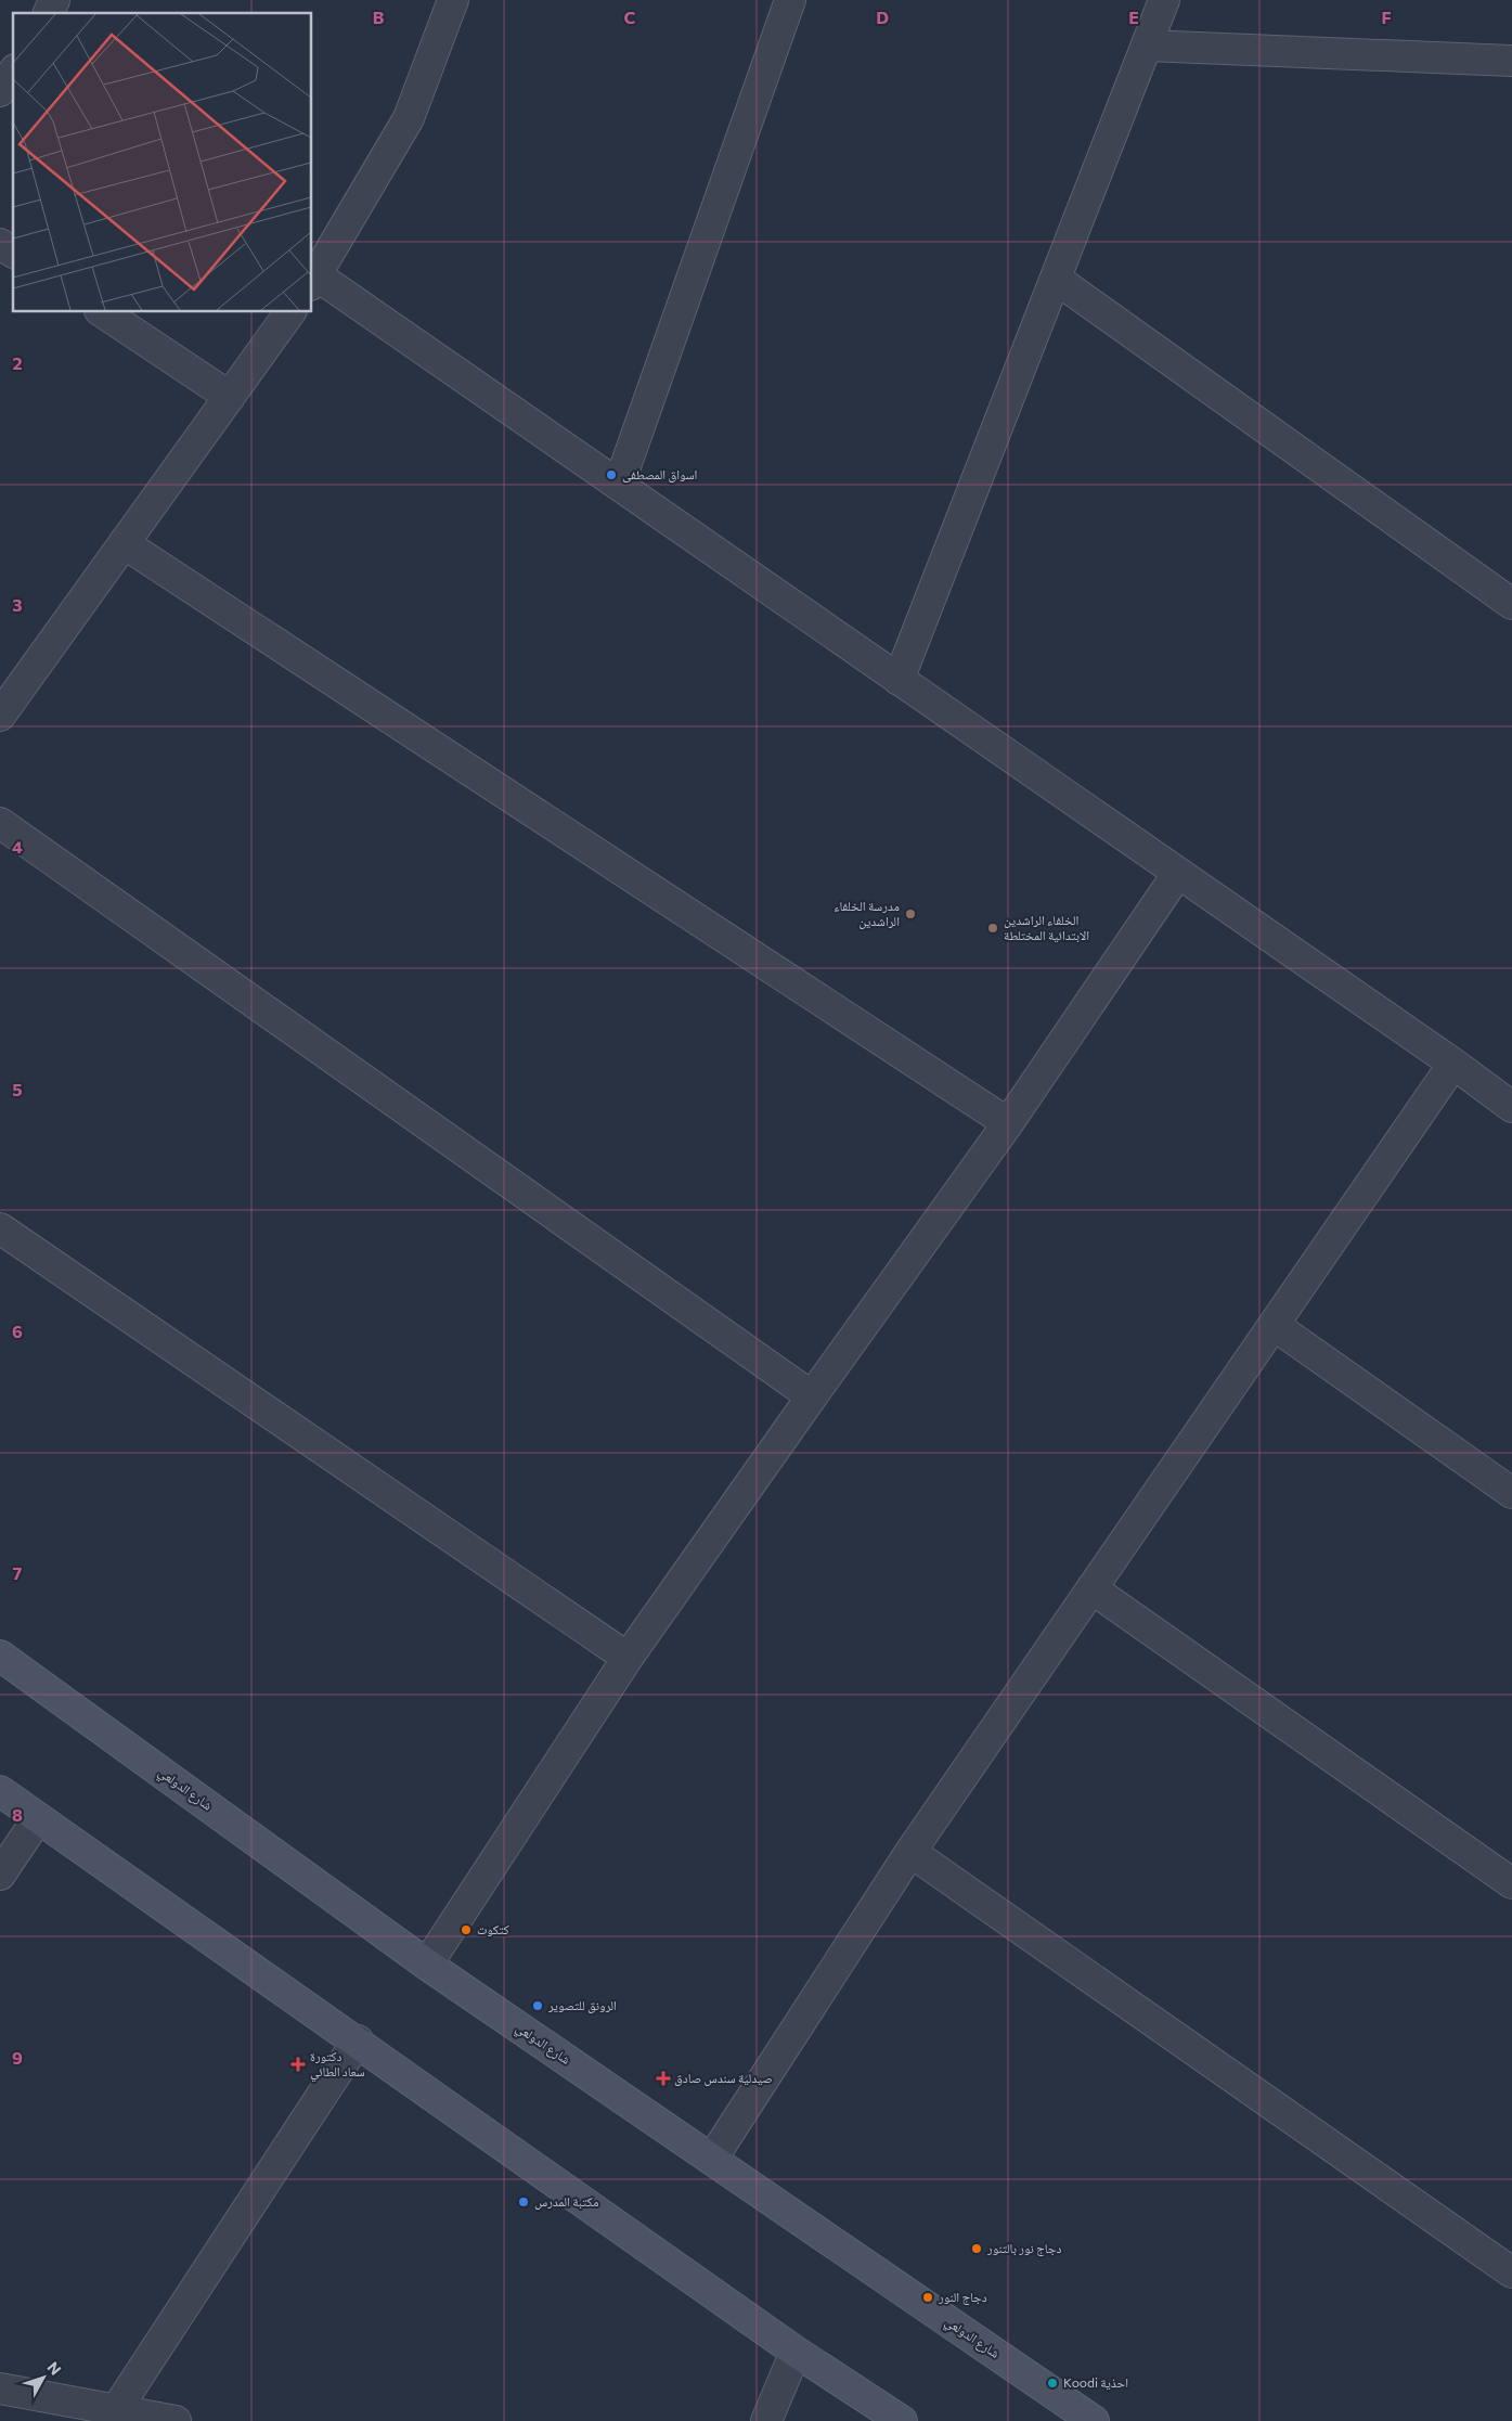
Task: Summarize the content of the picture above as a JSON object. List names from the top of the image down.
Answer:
{
  "streets": {
    "main road": ["شارع الدولعي"]
  },
  "places": {
    "other": [
      "اسواق المصطفى",
      "مدرسة الخلفاء الراشدين",
      "الخلفاء الراشدين الابتدائية المختلطة",
      "كتكوت",
      "الرونق للتصوير",
      "مكتبة المدرس",
      "دجاج نور بالتنور",
      "دجاج النور",
      "Koodi احذية"
    ],
    "health": ["دكتورة سعاد الطائي", "صيدلية سندس صادق"]
  },
  "north": "top right",
  "grid": {
    "columns": [
      "B",
      "C",
      "D",
      "E",
      "F"
    ],
    "rows": [
      "2",
      "3",
      "4",
      "5",
      "6",
      "7",
      "8",
      "9"
    ]
  }
}
